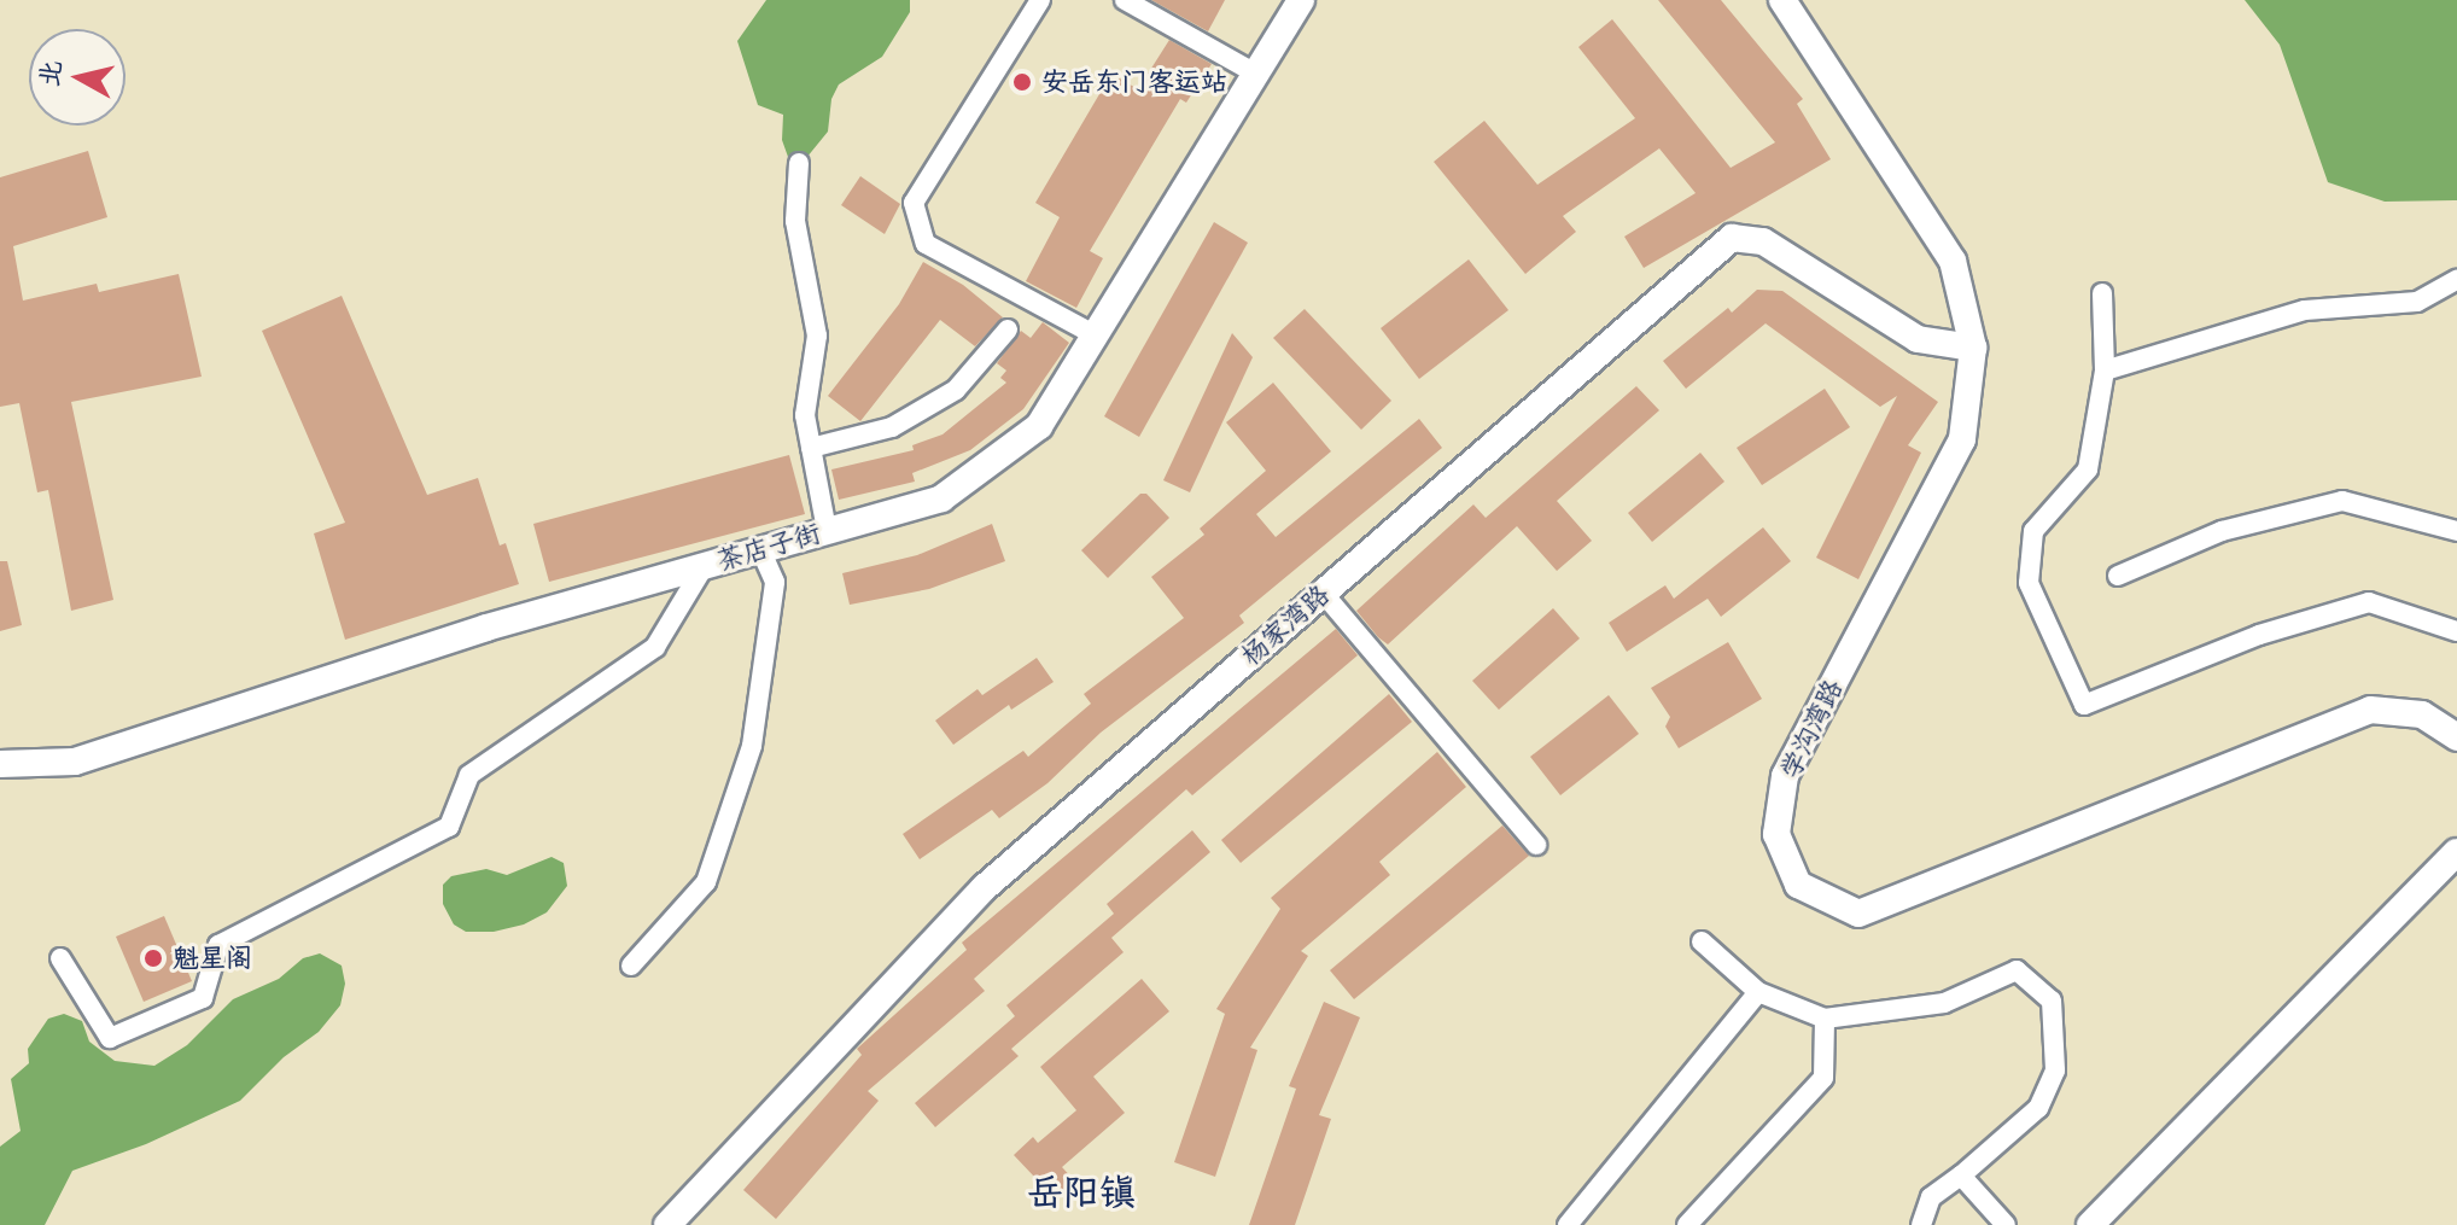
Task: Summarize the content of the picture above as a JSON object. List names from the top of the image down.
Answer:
{
  "streets": {
    "street": ["茶店子街", "杨家湾路", "学沟湾路"]
  },
  "crossings": [
    ["杨家湾路", "学沟湾路"]
  ],
  "districts": ["岳阳镇"],
  "places": ["安岳东门客运站", "魁星阁"],
  "north": "left"
}
